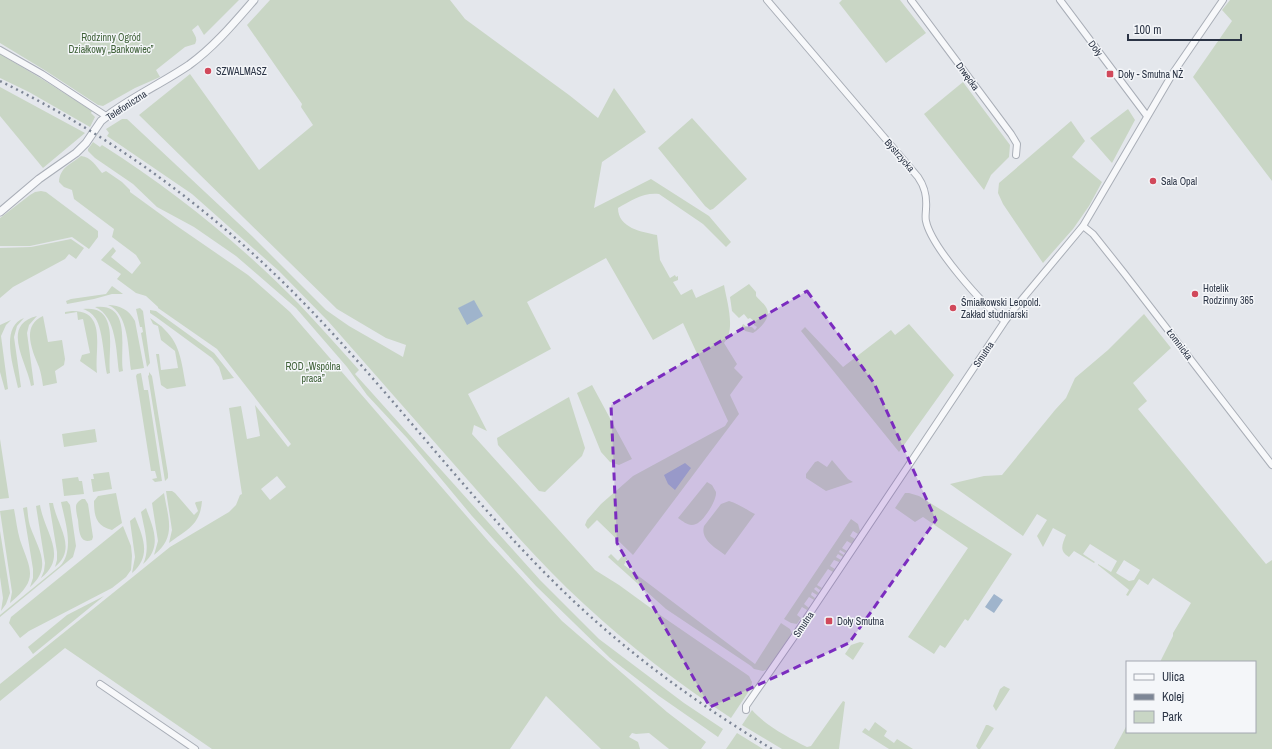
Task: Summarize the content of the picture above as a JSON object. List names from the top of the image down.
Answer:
{
  "streets": {
    "street": [
      "Doły",
      "Drwęcka",
      "Telefoniczna",
      "Bystrzycka",
      "Łomnicka",
      "Smutna"
    ]
  },
  "crossings": [
    ["Doły", "Smutna"],
    ["Bystrzycka", "Smutna"],
    ["Łomnicka", "Smutna"]
  ],
  "parks": ["Rodzinny Ogród Działkowy „Bankowiec”", "ROD „Wspólna praca”"],
  "places": {
    "other": [
      "SZWALMASZ",
      "Sala Opal",
      "Hotelik Rodzinny 365",
      "Śmiałkowski Leopold. Zakład studniarski"
    ],
    "transit": ["Doły - Smutna NŻ", "Doły Smutna"]
  },
  "legend": ["Ulica", "Kolej", "Park"],
  "scale_bar": "100 m"
}
